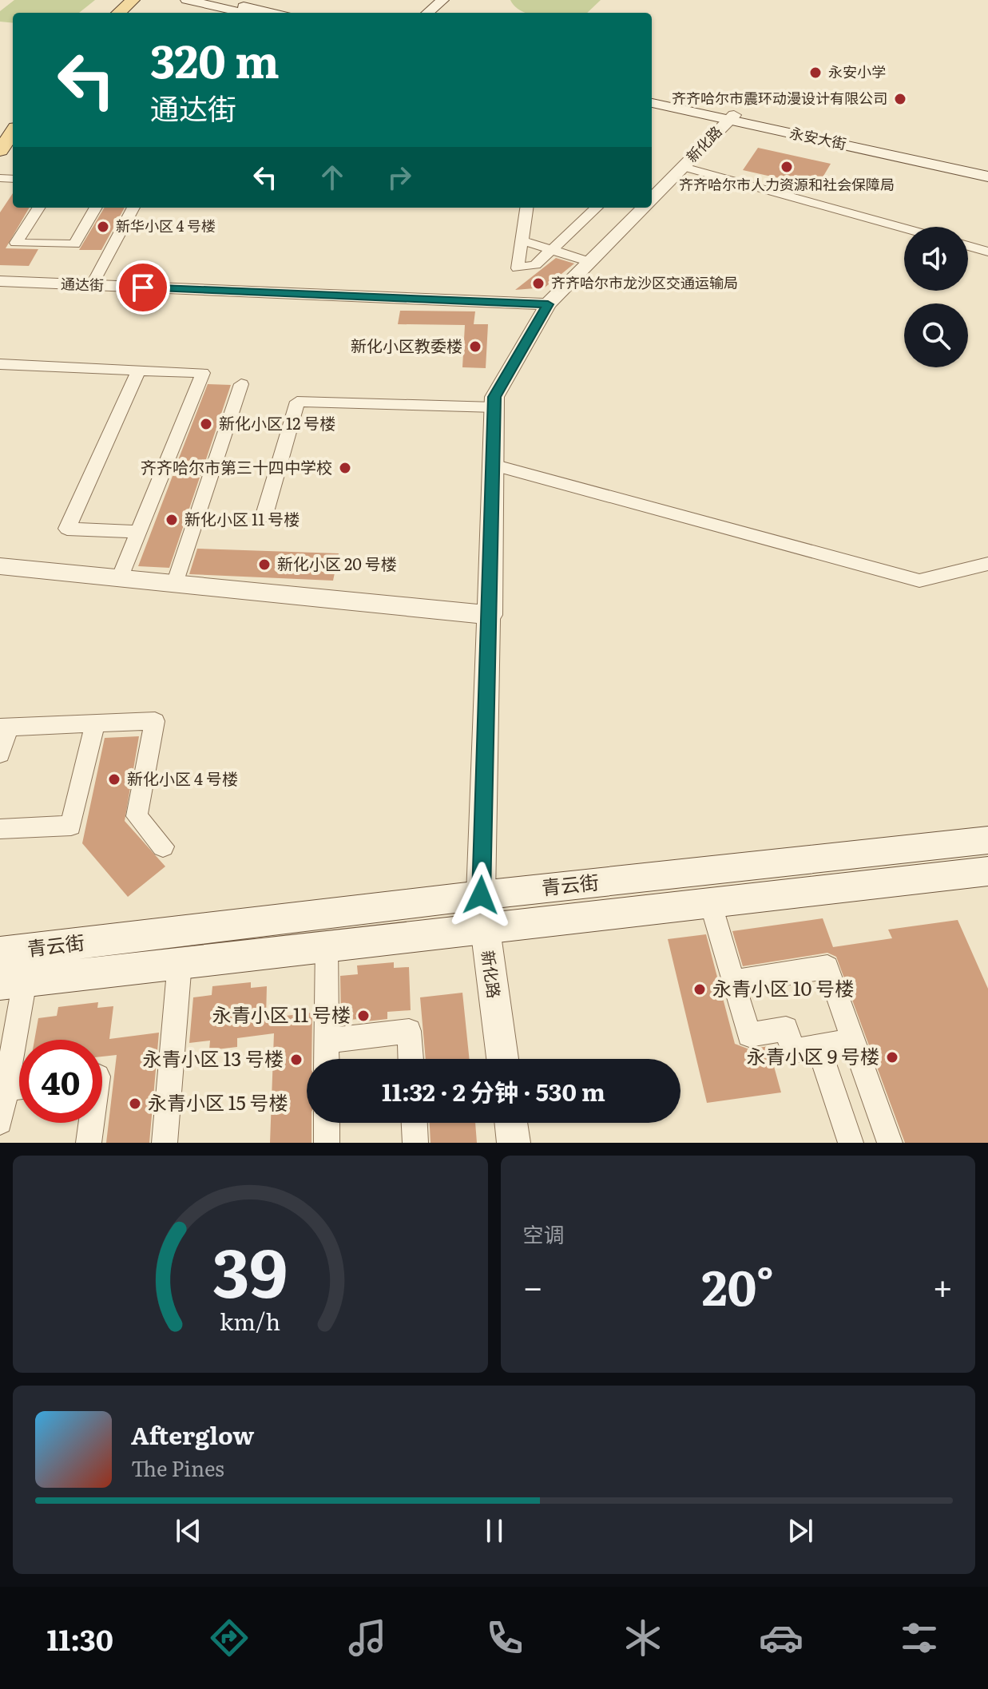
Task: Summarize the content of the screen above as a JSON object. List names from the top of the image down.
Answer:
{
  "streets": {
    "main road": ["永安大街", "青云街"],
    "street": ["新化路", "通达街"]
  },
  "crossings": [
    ["永安大街", "新化路"],
    ["新化路", "通达街"],
    ["新化路", "青云街"]
  ],
  "places": [
    "永安小学",
    "齐齐哈尔市震环动漫设计有限公司",
    "齐齐哈尔市人力资源和社会保障局",
    "新华小区 4 号楼",
    "齐齐哈尔市龙沙区交通运输局",
    "新化小区教委楼",
    "新化小区 12 号楼",
    "齐齐哈尔市第三十四中学校",
    "新化小区 11 号楼",
    "新化小区 20 号楼",
    "新化小区 4 号楼",
    "永青小区 10 号楼",
    "永青小区 11 号楼",
    "永青小区 9 号楼",
    "永青小区 13 号楼",
    "永青小区 15 号楼"
  ],
  "page": {
    "turn": ["320 m", "通达街"],
    "limit": "40",
    "trip": "11:32 · 2 分钟 · 530 m",
    "tile": "空调",
    "heat": ["−", "20°", "+"],
    "song": ["Afterglow", "The Pines"],
    "tabs": "11:30",
    "gauge": ["39", "km/h"]
  }
}
